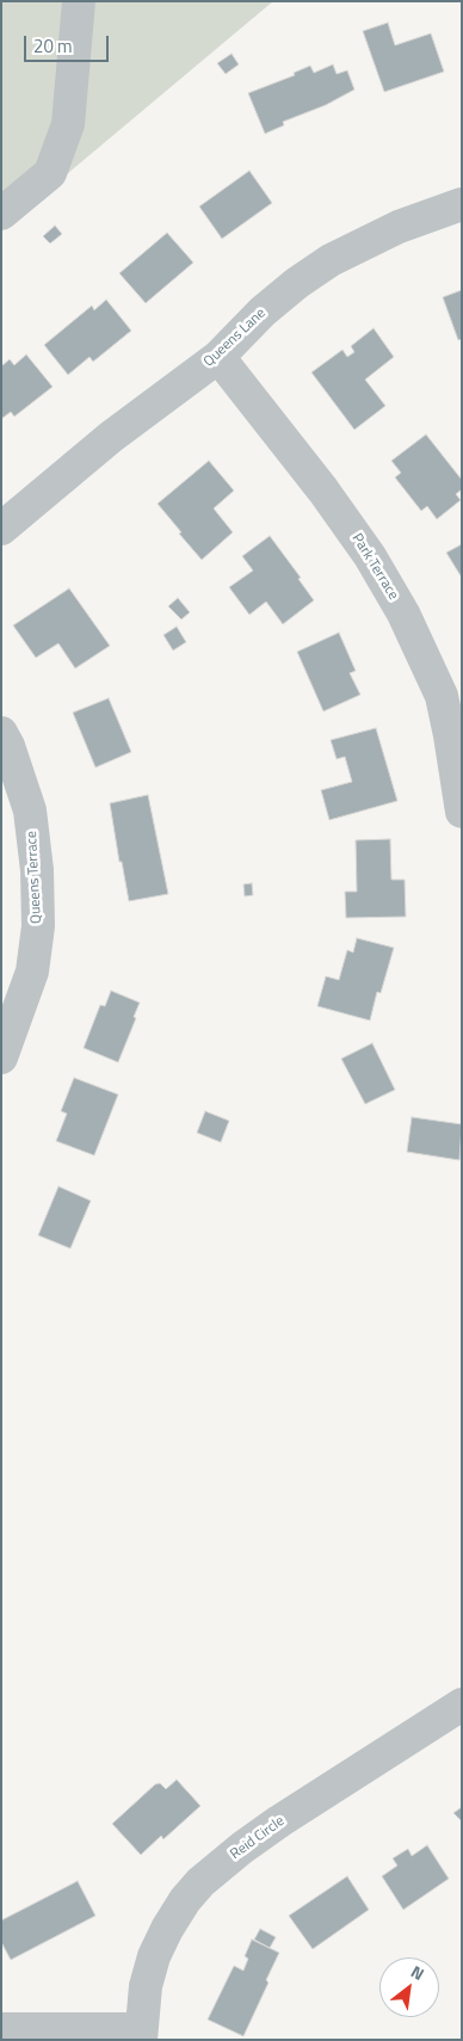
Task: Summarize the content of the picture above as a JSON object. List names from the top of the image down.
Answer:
{
  "streets": {
    "street": [
      "Queens Lane",
      "Park Terrace",
      "Queens Terrace",
      "Reid Circle"
    ]
  },
  "crossings": [
    ["Queens Lane", "Park Terrace"]
  ],
  "scale_bar": "20 m",
  "north": "top right"
}
